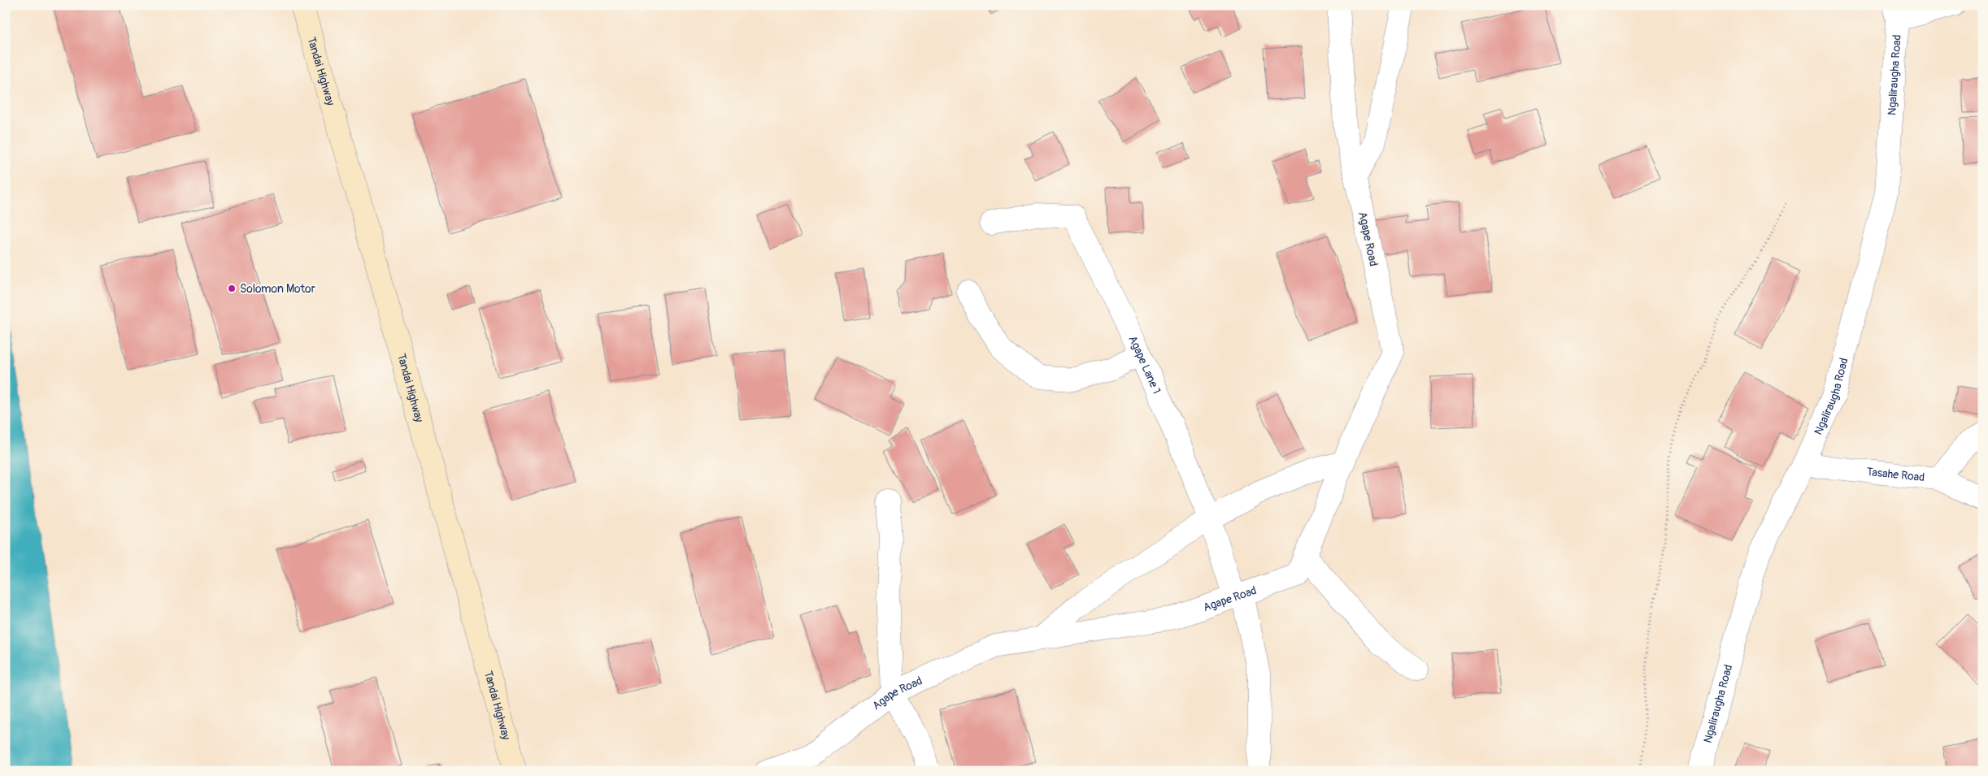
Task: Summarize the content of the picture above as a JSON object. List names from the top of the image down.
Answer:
{
  "streets": {
    "main road": ["Tandai Highway"],
    "street": [
      "Ngaliraugha Road",
      "Agape Road",
      "Agape Lane 1",
      "Tasahe Road"
    ]
  },
  "crossings": [
    ["Ngaliraugha Road", "Tasahe Road"],
    ["Agape Road", "Agape Lane 1"]
  ],
  "places": ["Solomon Motor"]
}
